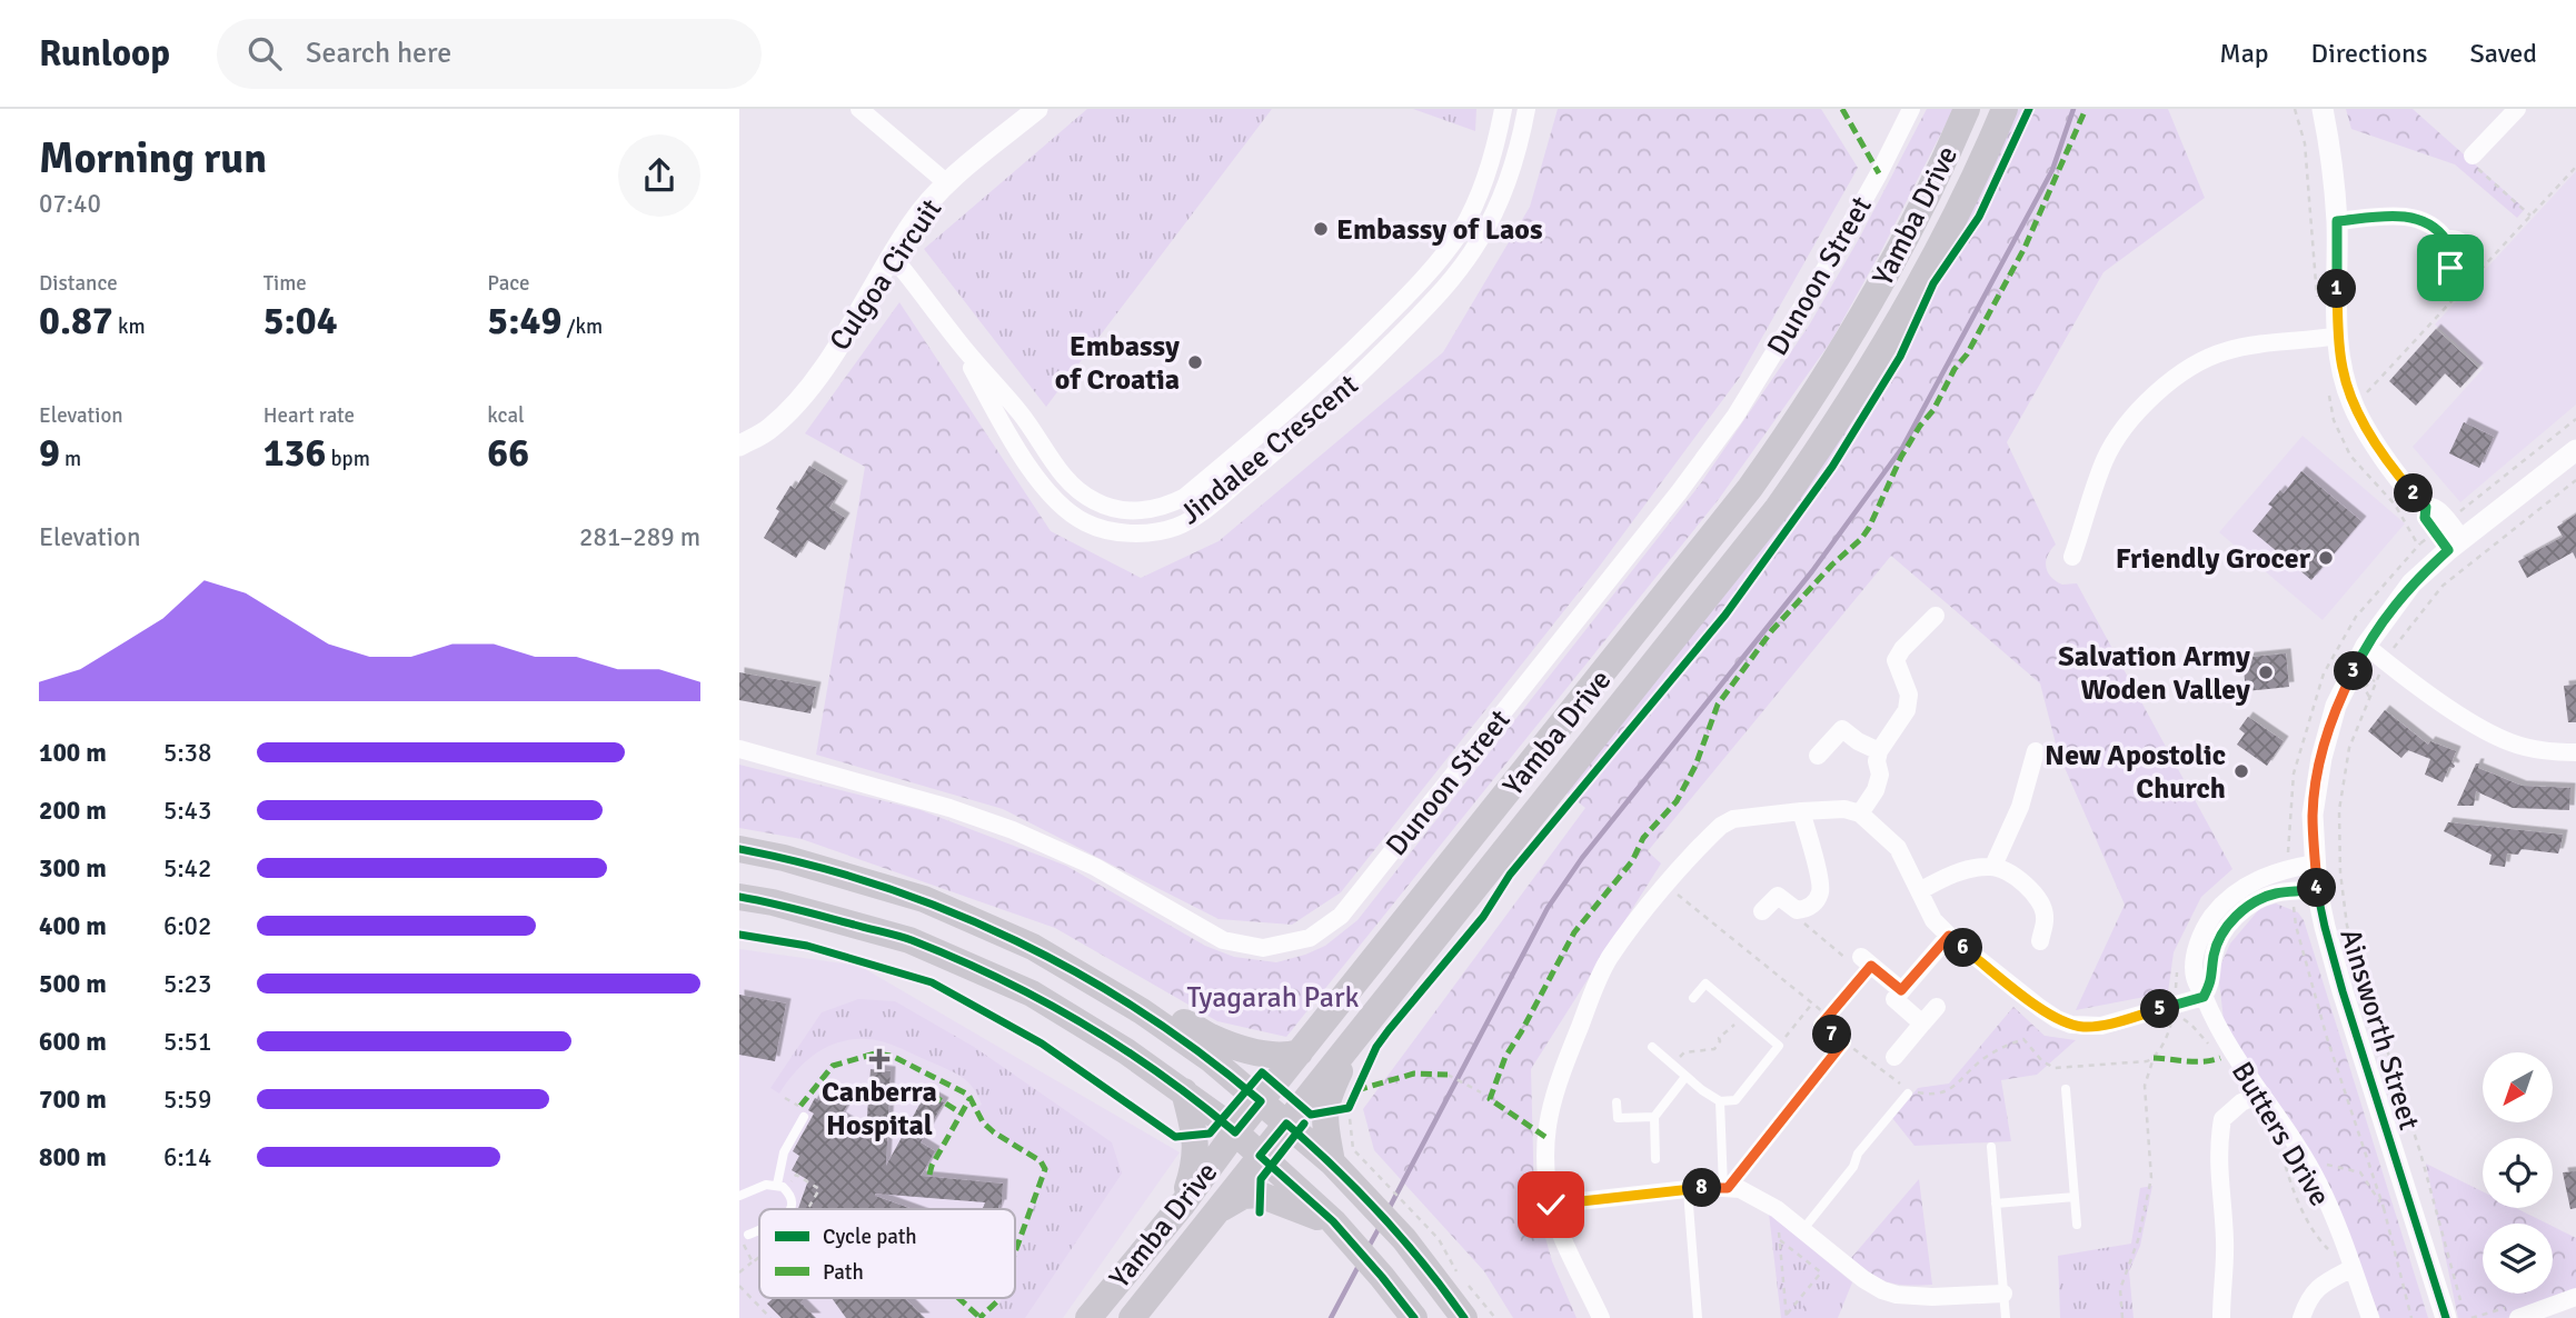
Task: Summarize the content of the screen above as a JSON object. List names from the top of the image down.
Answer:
{
  "streets": {
    "main road": ["Yamba Drive"],
    "street": [
      "Culgoa Circuit",
      "Dunoon Street",
      "Jindalee Crescent",
      "Ainsworth Street",
      "Butters Drive"
    ]
  },
  "crossings": [
    ["Culgoa Circuit", "Jindalee Crescent"],
    ["Ainsworth Street", "Butters Drive"]
  ],
  "parks": ["Tyagarah Park"],
  "places": {
    "other": [
      "Embassy of Laos",
      "Embassy of Croatia",
      "Friendly Grocer",
      "Salvation Army Woden Valley",
      "New Apostolic Church"
    ],
    "health": ["Canberra Hospital"]
  },
  "legend": ["Cycle path", "Path"],
  "north": "bottom left",
  "page": {
    "header": "Runloop",
    "search": "Search here",
    "nav": ["Map", "Directions", "Saved"],
    "heading": ["Morning run", "07:40"],
    "stats": [
      ["Distance", "0.87 km"],
      ["Time", "5:04"],
      ["Pace", "5:49 /km"],
      ["Elevation", "9 m"],
      ["Heart rate", "136 bpm"],
      ["kcal", "66"]
    ],
    "pins": [
      "1",
      "2",
      "3",
      "4",
      "6",
      "5",
      "7",
      "8"
    ],
    "chart": ["Elevation", "281–289 m"],
    "list": [
      {
        "name": "100 m",
        "note": "5:38"
      },
      {
        "name": "200 m",
        "note": "5:43"
      },
      {
        "name": "300 m",
        "note": "5:42"
      },
      {
        "name": "400 m",
        "note": "6:02"
      },
      {
        "name": "500 m",
        "note": "5:23"
      },
      {
        "name": "600 m",
        "note": "5:51"
      },
      {
        "name": "700 m",
        "note": "5:59"
      },
      {
        "name": "800 m",
        "note": "6:14"
      }
    ]
  }
}
